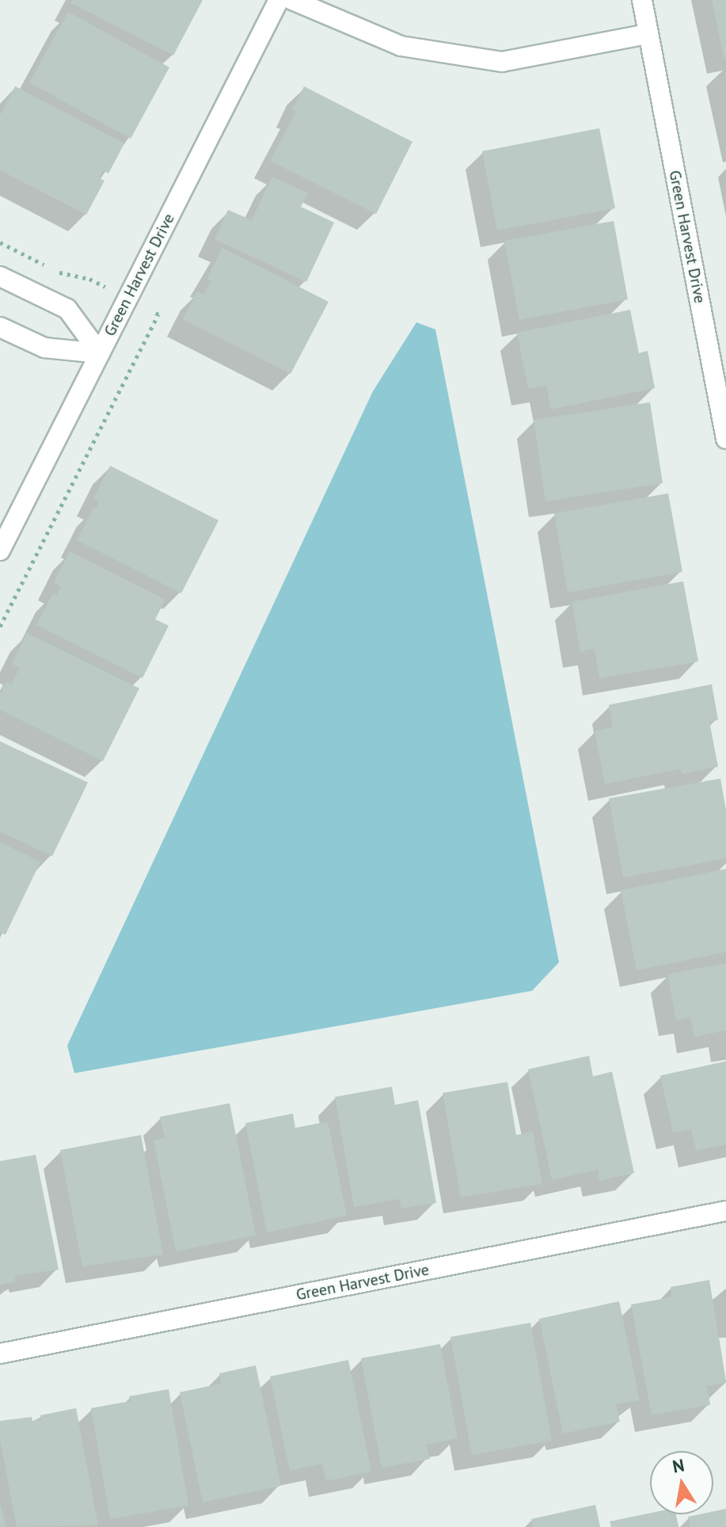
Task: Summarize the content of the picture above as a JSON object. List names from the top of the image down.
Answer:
{
  "streets": {
    "street": ["Green Harvest Drive"]
  },
  "north": "top"
}
